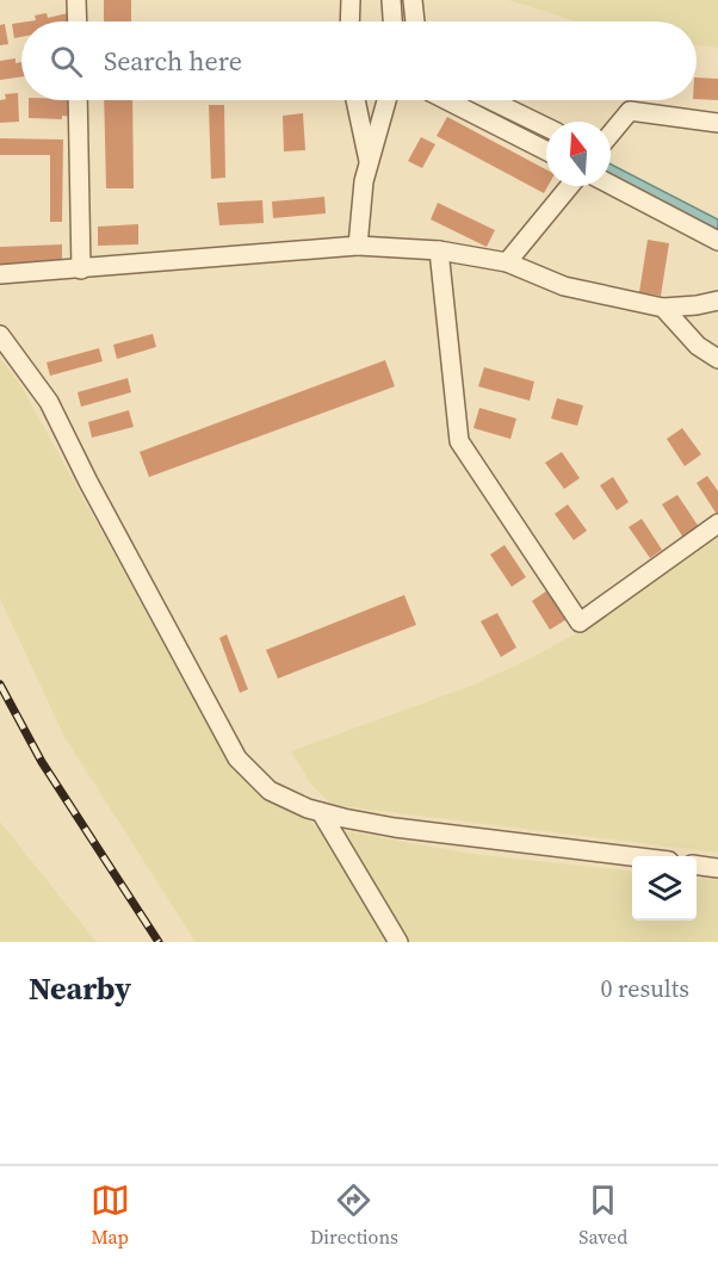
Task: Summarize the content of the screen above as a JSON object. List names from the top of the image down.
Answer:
{
  "north": "top",
  "page": {
    "search": "Search here",
    "heading": ["Nearby", "0 results"],
    "nav": ["Map", "Directions", "Saved"]
  }
}
